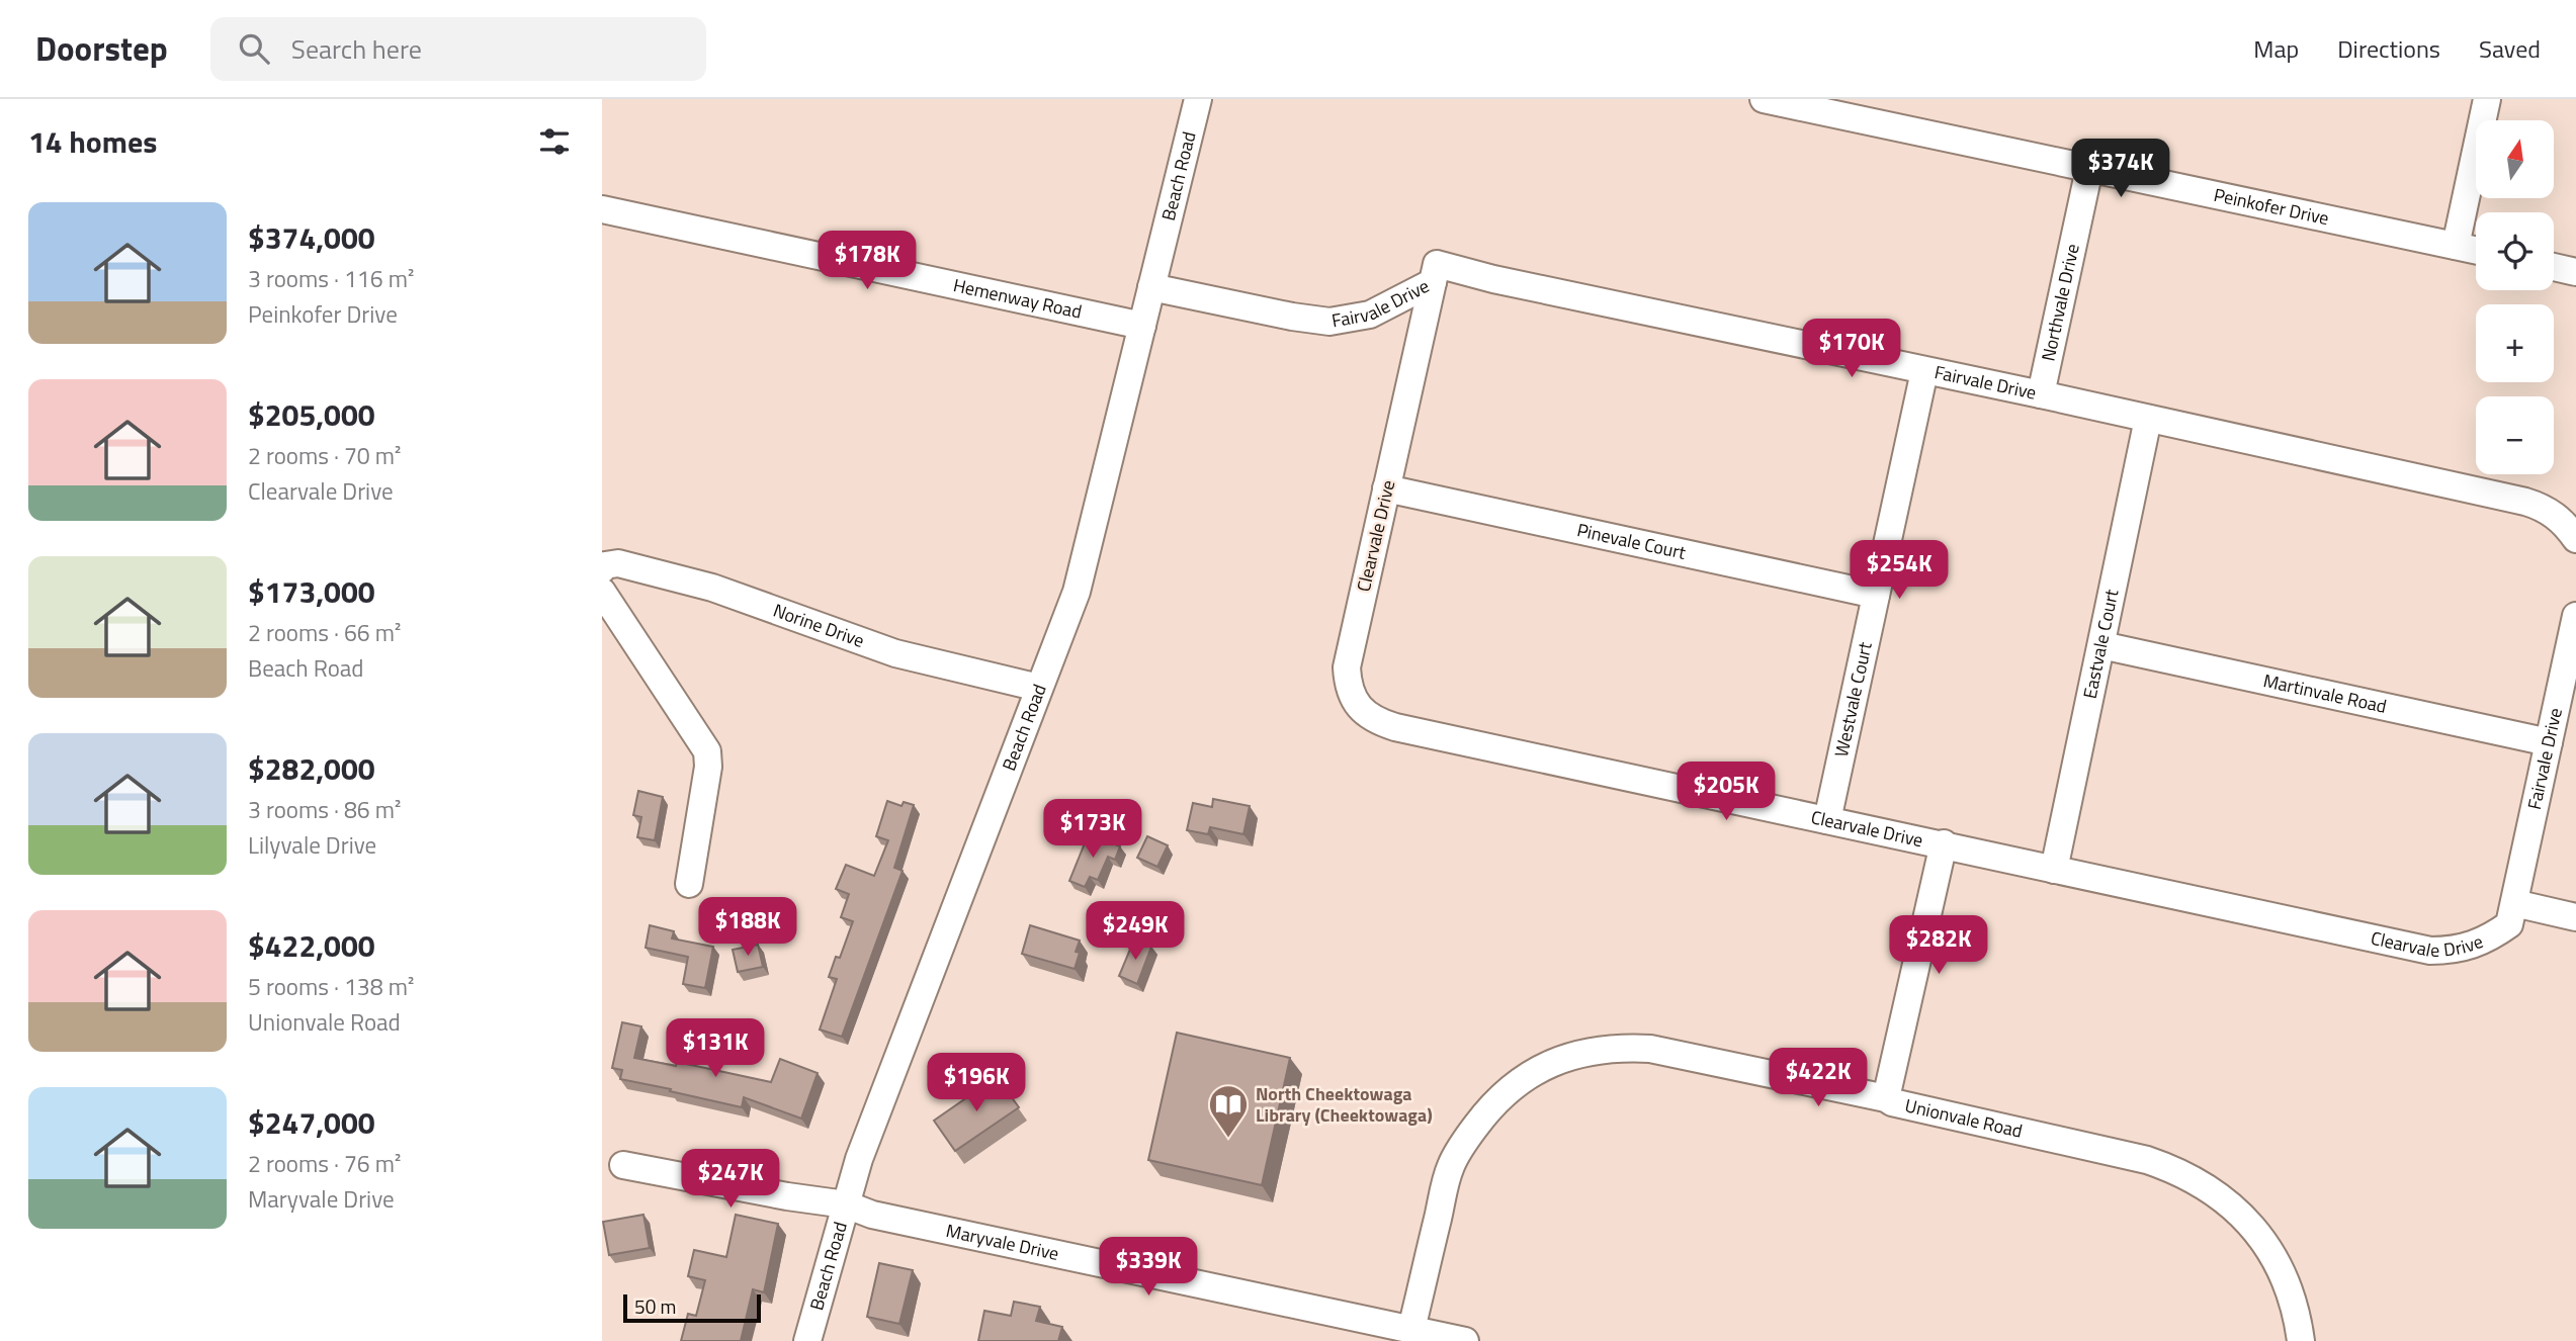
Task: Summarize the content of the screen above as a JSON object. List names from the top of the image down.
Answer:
{
  "streets": {
    "street": [
      "Beach Road",
      "Peinkofer Drive",
      "Hemenway Road",
      "Fairvale Drive",
      "Northvale Drive",
      "Clearvale Drive",
      "Pinevale Court",
      "Norine Drive",
      "Eastvale Court",
      "Martinvale Road",
      "Westvale Court",
      "Unionvale Road",
      "Maryvale Drive"
    ]
  },
  "crossings": [
    ["Beach Road", "Hemenway Road"],
    ["Beach Road", "Fairvale Drive"],
    ["Beach Road", "Norine Drive"],
    ["Beach Road", "Maryvale Drive"],
    ["Peinkofer Drive", "Northvale Drive"],
    ["Fairvale Drive", "Northvale Drive"],
    ["Fairvale Drive", "Clearvale Drive"],
    ["Fairvale Drive", "Eastvale Court"],
    ["Fairvale Drive", "Martinvale Road"],
    ["Fairvale Drive", "Westvale Court"],
    ["Clearvale Drive", "Pinevale Court"],
    ["Clearvale Drive", "Eastvale Court"],
    ["Clearvale Drive", "Westvale Court"],
    ["Pinevale Court", "Westvale Court"],
    ["Eastvale Court", "Martinvale Road"],
    ["Unionvale Road", "Maryvale Drive"]
  ],
  "places": {
    "library": ["North Cheektowaga Library (Cheektowaga)"]
  },
  "scale_bar": "50 m",
  "north": "top",
  "page": {
    "header": "Doorstep",
    "search": "Search here",
    "nav": ["Map", "Directions", "Saved"],
    "heading": "14 homes",
    "map_buttons": ["+", "−"],
    "price": [
      "$374K",
      "$178K",
      "$170K",
      "$254K",
      "$205K",
      "$173K",
      "$188K",
      "$249K",
      "$282K",
      "$131K",
      "$422K",
      "$196K",
      "$247K",
      "$339K"
    ],
    "list": [
      {
        "name": "$374,000",
        "note": "3 rooms · 116 m² · Peinkofer Drive"
      },
      {
        "name": "$205,000",
        "note": "2 rooms · 70 m² · Clearvale Drive"
      },
      {
        "name": "$173,000",
        "note": "2 rooms · 66 m² · Beach Road"
      },
      {
        "name": "$282,000",
        "note": "3 rooms · 86 m² · Lilyvale Drive"
      },
      {
        "name": "$422,000",
        "note": "5 rooms · 138 m² · Unionvale Road"
      },
      {
        "name": "$247,000",
        "note": "2 rooms · 76 m² · Maryvale Drive"
      }
    ],
    "scale": "50 m"
  }
}
